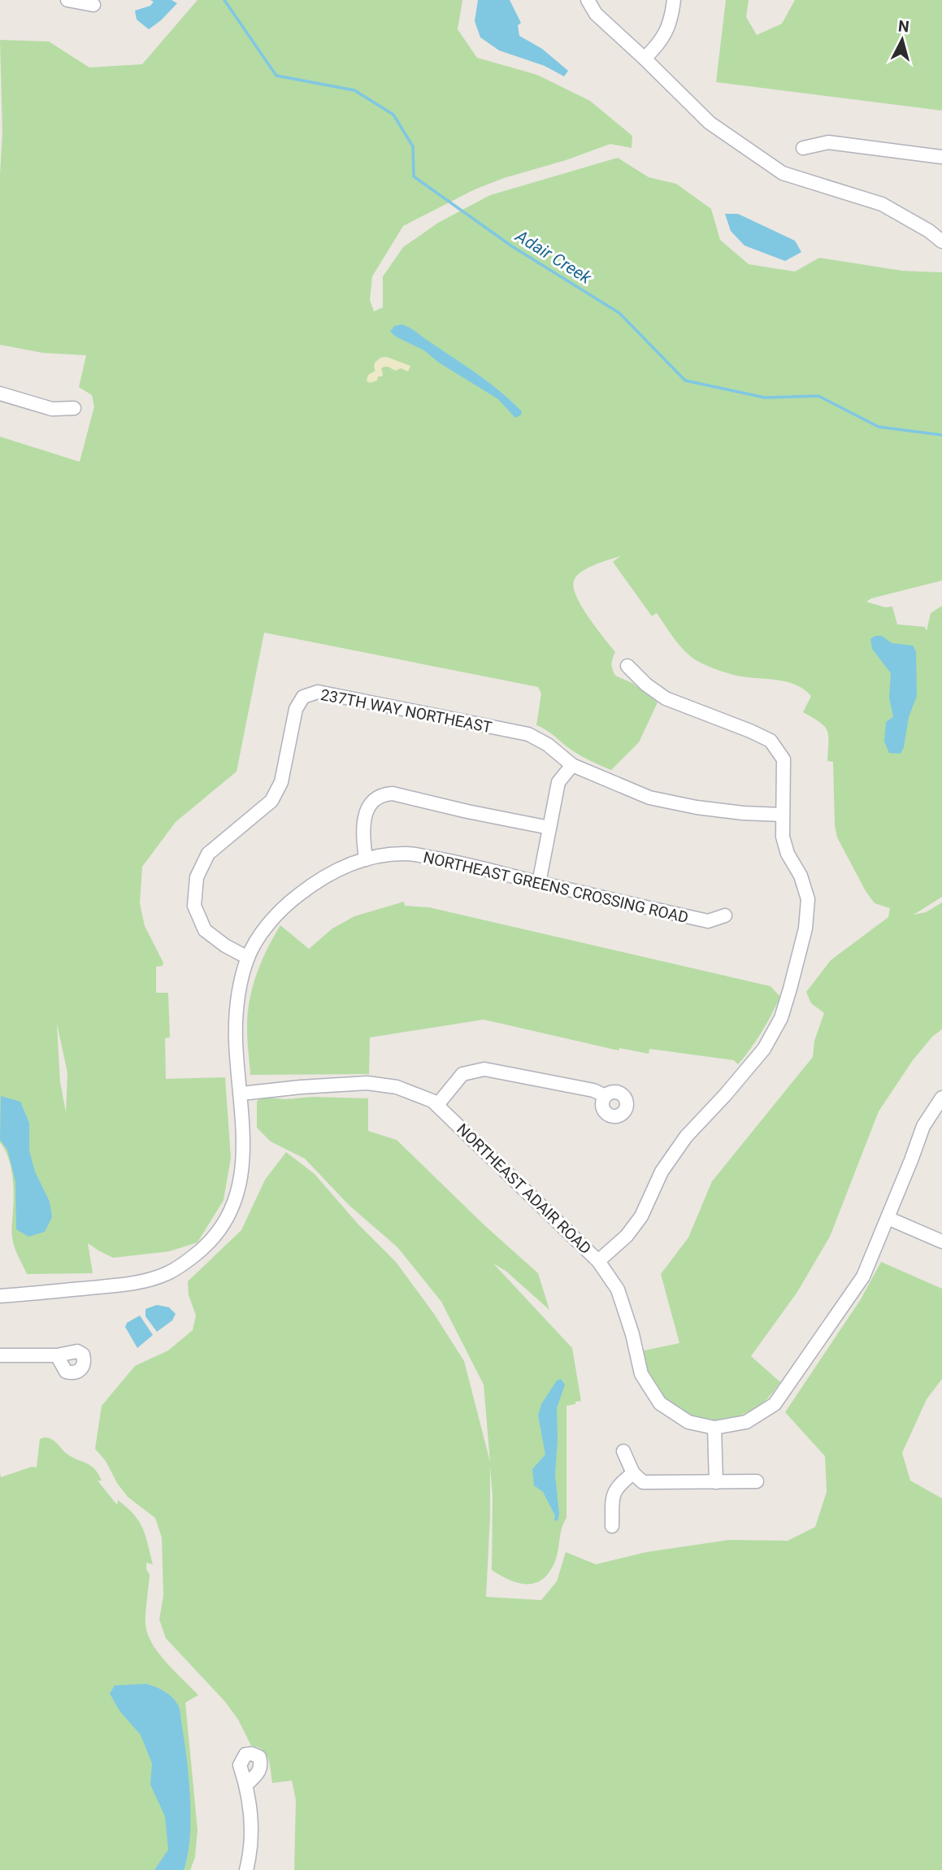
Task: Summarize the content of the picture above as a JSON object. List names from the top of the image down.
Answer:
{
  "streets": {
    "street": ["237TH WAY NORTHEAST", "NORTHEAST GREENS CROSSING ROAD", "NORTHEAST ADAIR ROAD"]
  },
  "crossings": [
    ["237TH WAY NORTHEAST", "NORTHEAST GREENS CROSSING ROAD"],
    ["NORTHEAST GREENS CROSSING ROAD", "NORTHEAST ADAIR ROAD"]
  ],
  "water": ["Adair Creek"],
  "north": "top"
}
